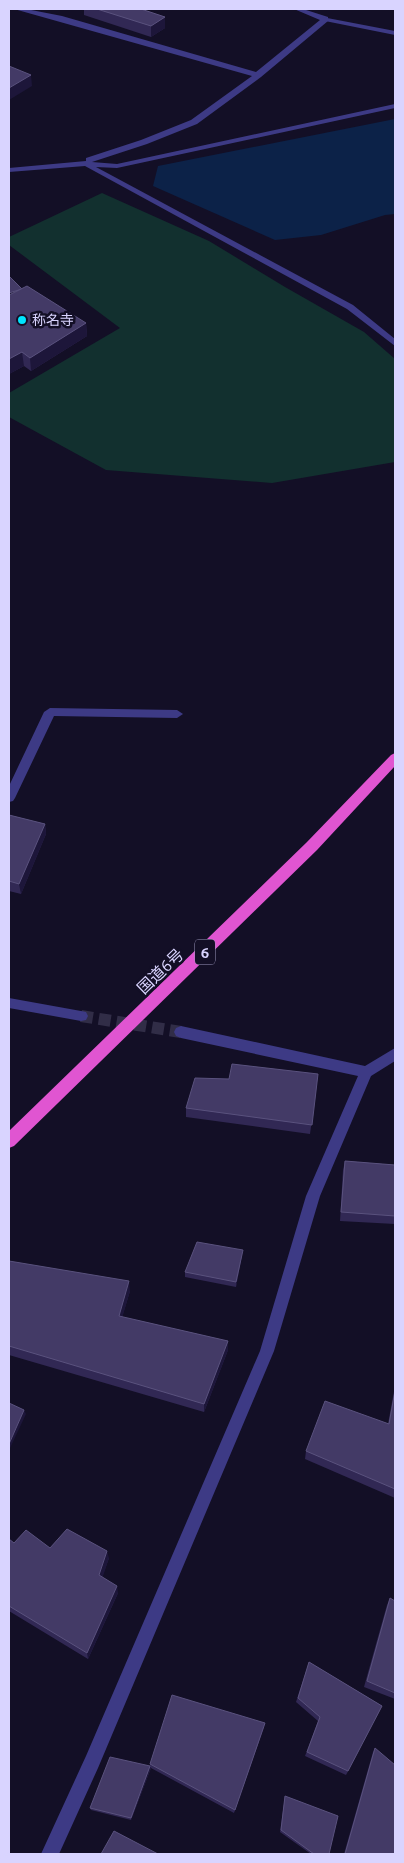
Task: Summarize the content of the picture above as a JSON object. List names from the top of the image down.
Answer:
{
  "streets": {
    "highway": ["6", "国道6号"]
  },
  "places": ["称名寺"]
}
